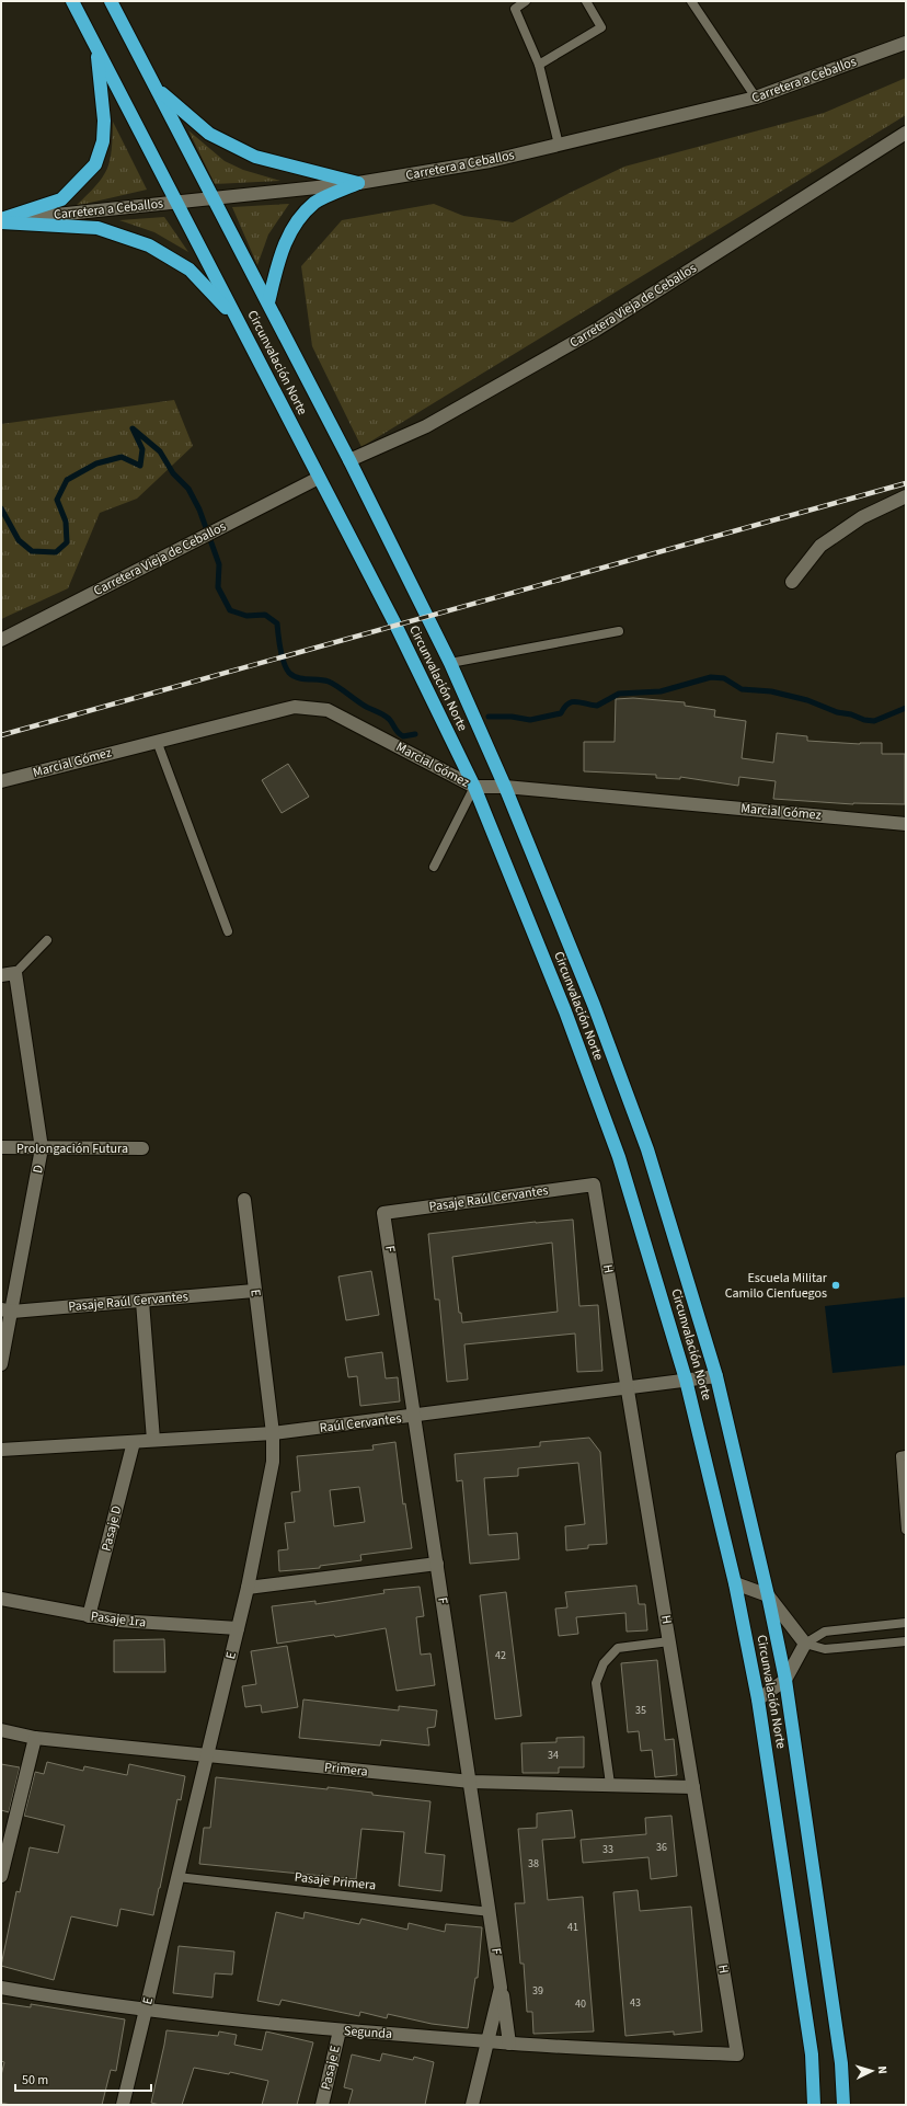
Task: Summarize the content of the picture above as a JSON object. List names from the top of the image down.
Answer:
{
  "streets": {
    "highway": ["Circunvalación Norte"],
    "street": [
      "Carretera a Ceballos",
      "Carretera Vieja de Ceballos",
      "Marcial Gómez",
      "Prolongación Futura",
      "D",
      "Pasaje Raúl Cervantes",
      "F",
      "H",
      "E",
      "Raúl Cervantes",
      "Pasaje D",
      "Pasaje 1ra",
      "Primera",
      "Segunda",
      "Pasaje E"
    ],
    "lane": ["Pasaje Primera"]
  },
  "crossings": [
    ["Carretera a Ceballos", "Circunvalación Norte"],
    ["Carretera Vieja de Ceballos", "Circunvalación Norte"],
    ["Circunvalación Norte", "Marcial Gómez"],
    ["Circunvalación Norte", "Raúl Cervantes"],
    ["Prolongación Futura", "D"],
    ["D", "Pasaje Raúl Cervantes"],
    ["Pasaje Raúl Cervantes", "F"],
    ["Pasaje Raúl Cervantes", "H"],
    ["Pasaje Raúl Cervantes", "E"],
    ["F", "Raúl Cervantes"],
    ["F", "Primera"],
    ["F", "Pasaje Primera"],
    ["F", "Segunda"],
    ["H", "Raúl Cervantes"],
    ["H", "Primera"],
    ["H", "Segunda"],
    ["E", "Raúl Cervantes"],
    ["E", "Pasaje 1ra"],
    ["E", "Primera"],
    ["E", "Pasaje Primera"],
    ["E", "Segunda"],
    ["Raúl Cervantes", "Pasaje D"],
    ["Pasaje D", "Pasaje 1ra"],
    ["Segunda", "Pasaje E"]
  ],
  "places": ["Escuela Militar Camilo Cienfuegos"],
  "house_numbers": [
    "42",
    "35",
    "34",
    "36",
    "33",
    "38",
    "41",
    "39",
    "43",
    "40"
  ],
  "scale_bar": "50 m",
  "north": "right"
}
